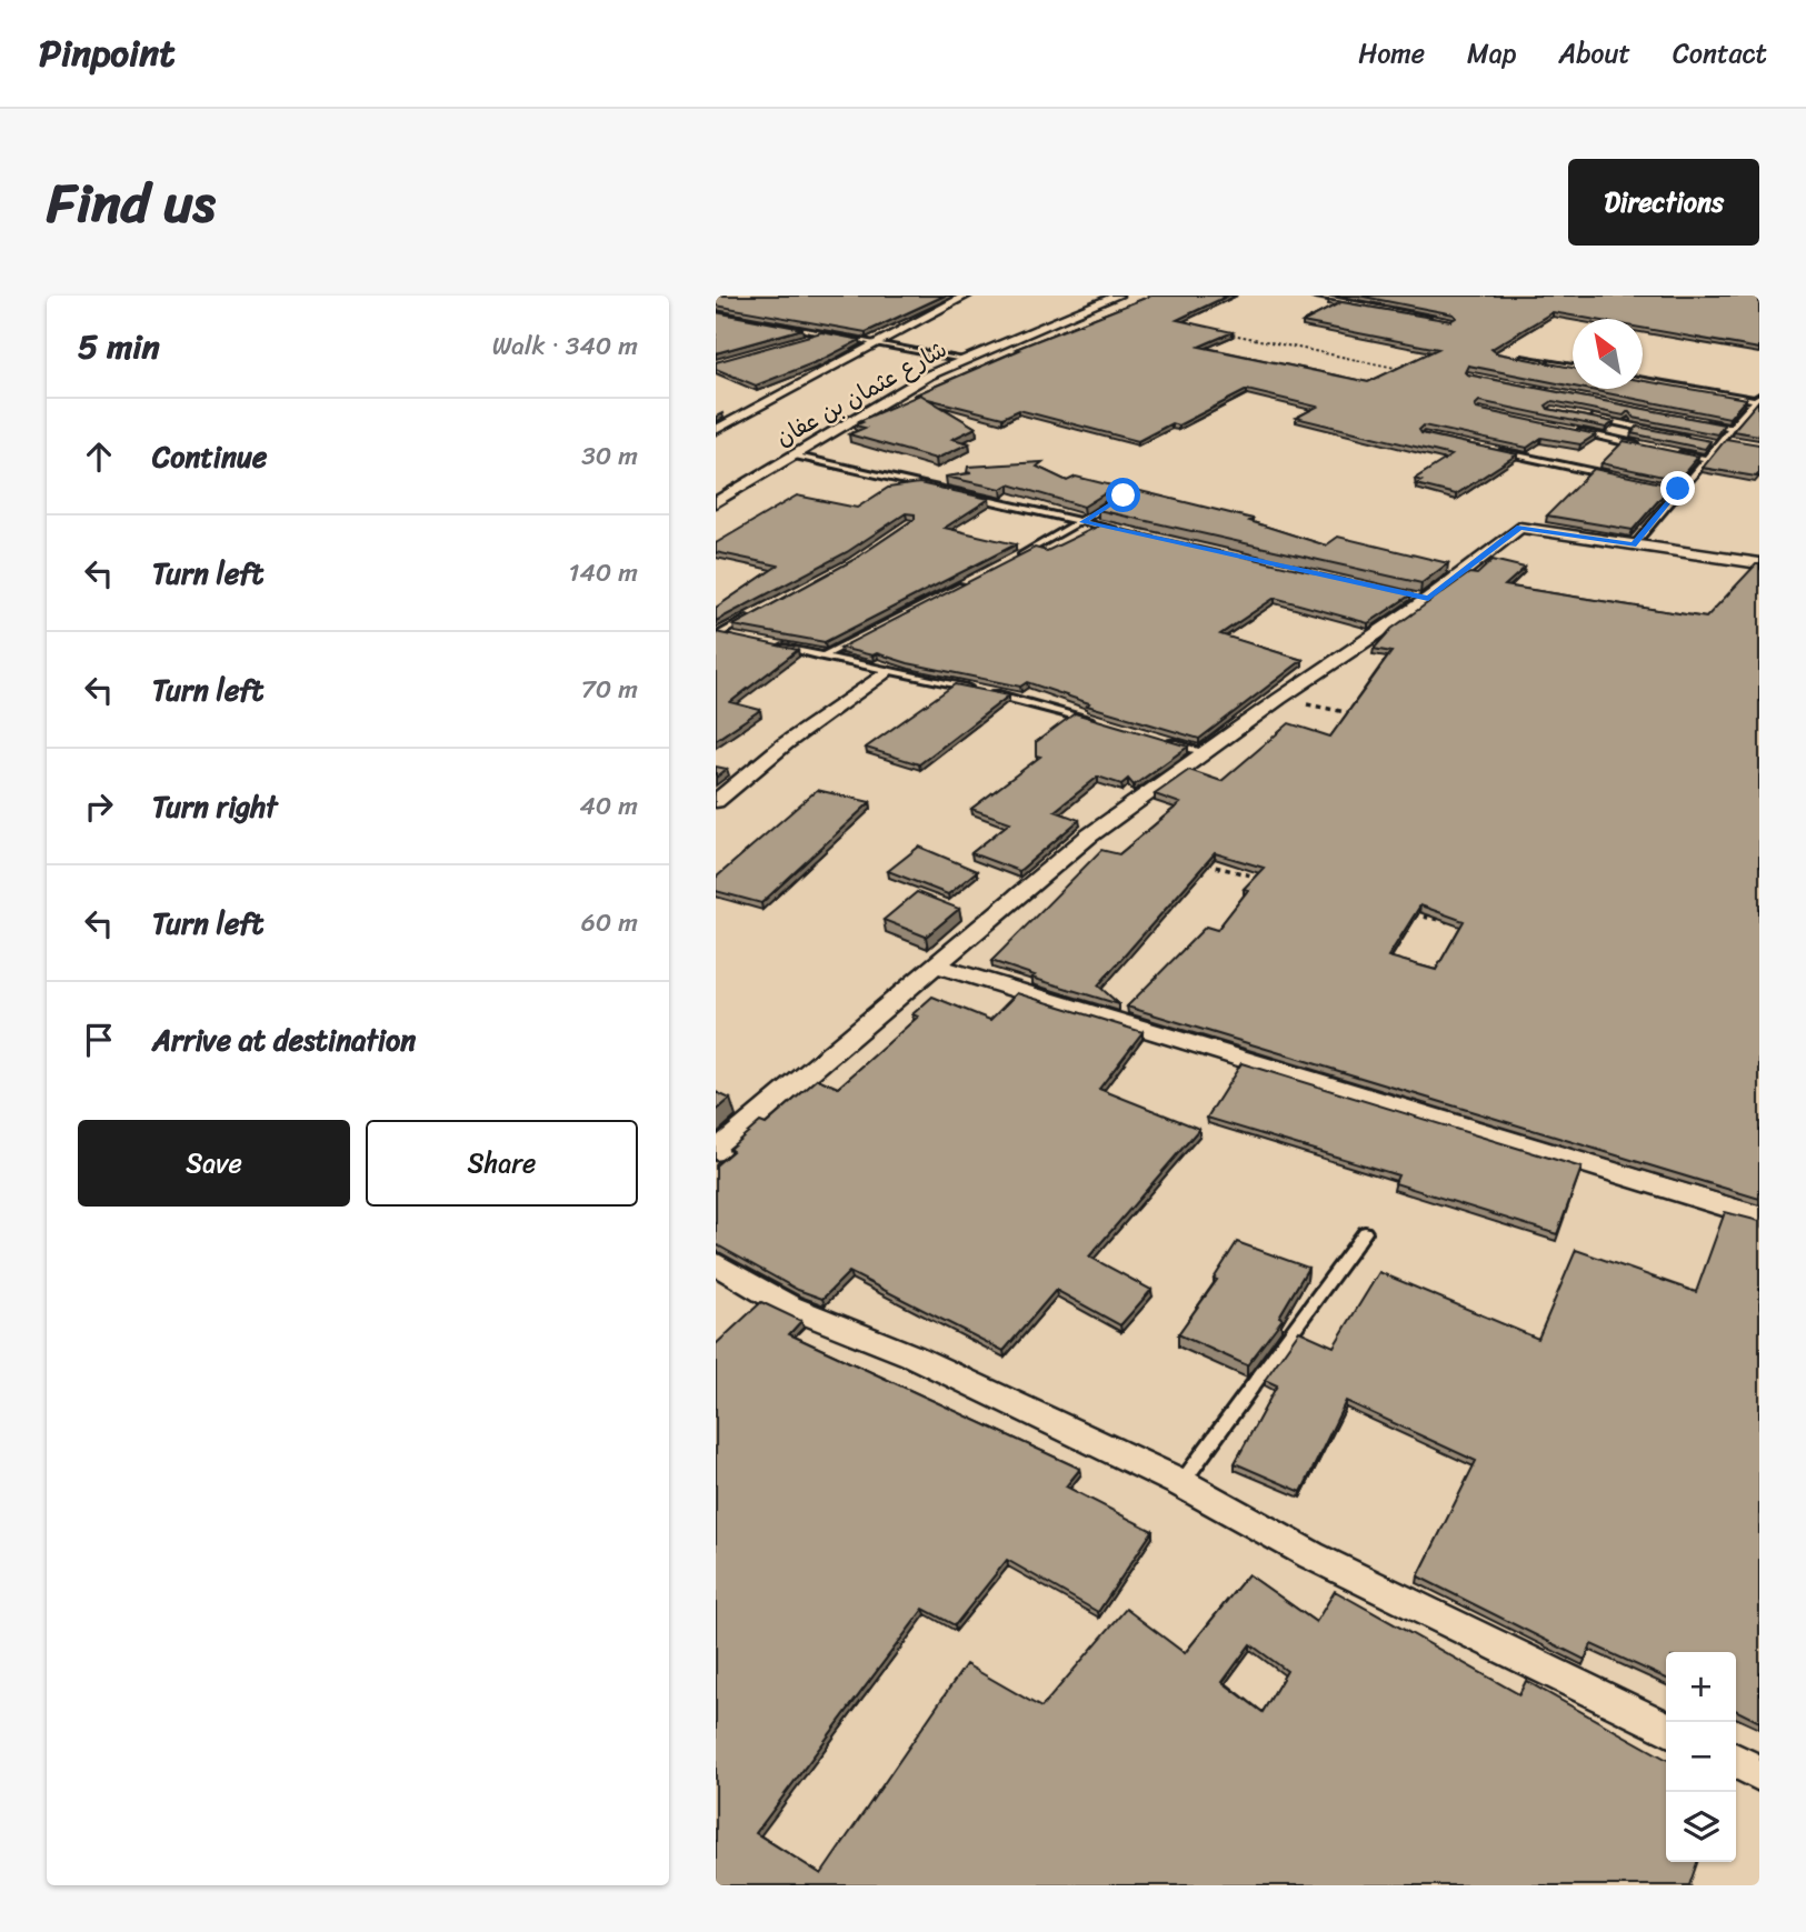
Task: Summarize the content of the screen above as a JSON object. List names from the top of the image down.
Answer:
{
  "streets": {
    "street": ["شارع عثمان بن عفان"]
  },
  "north": "top left",
  "page": {
    "header": "Pinpoint",
    "nav": [
      "Home",
      "Map",
      "About",
      "Contact"
    ],
    "title": "Find us",
    "buttons": [
      "Directions",
      ["Save", "Share"]
    ],
    "heading": ["5 min", "Walk · 340 m"],
    "list": [
      ["Continue", "30 m"],
      ["Turn left", "140 m"],
      ["Turn left", "70 m"],
      ["Turn right", "40 m"],
      ["Turn left", "60 m"],
      "Arrive at destination"
    ],
    "map_buttons": ["+", "−"]
  }
}
